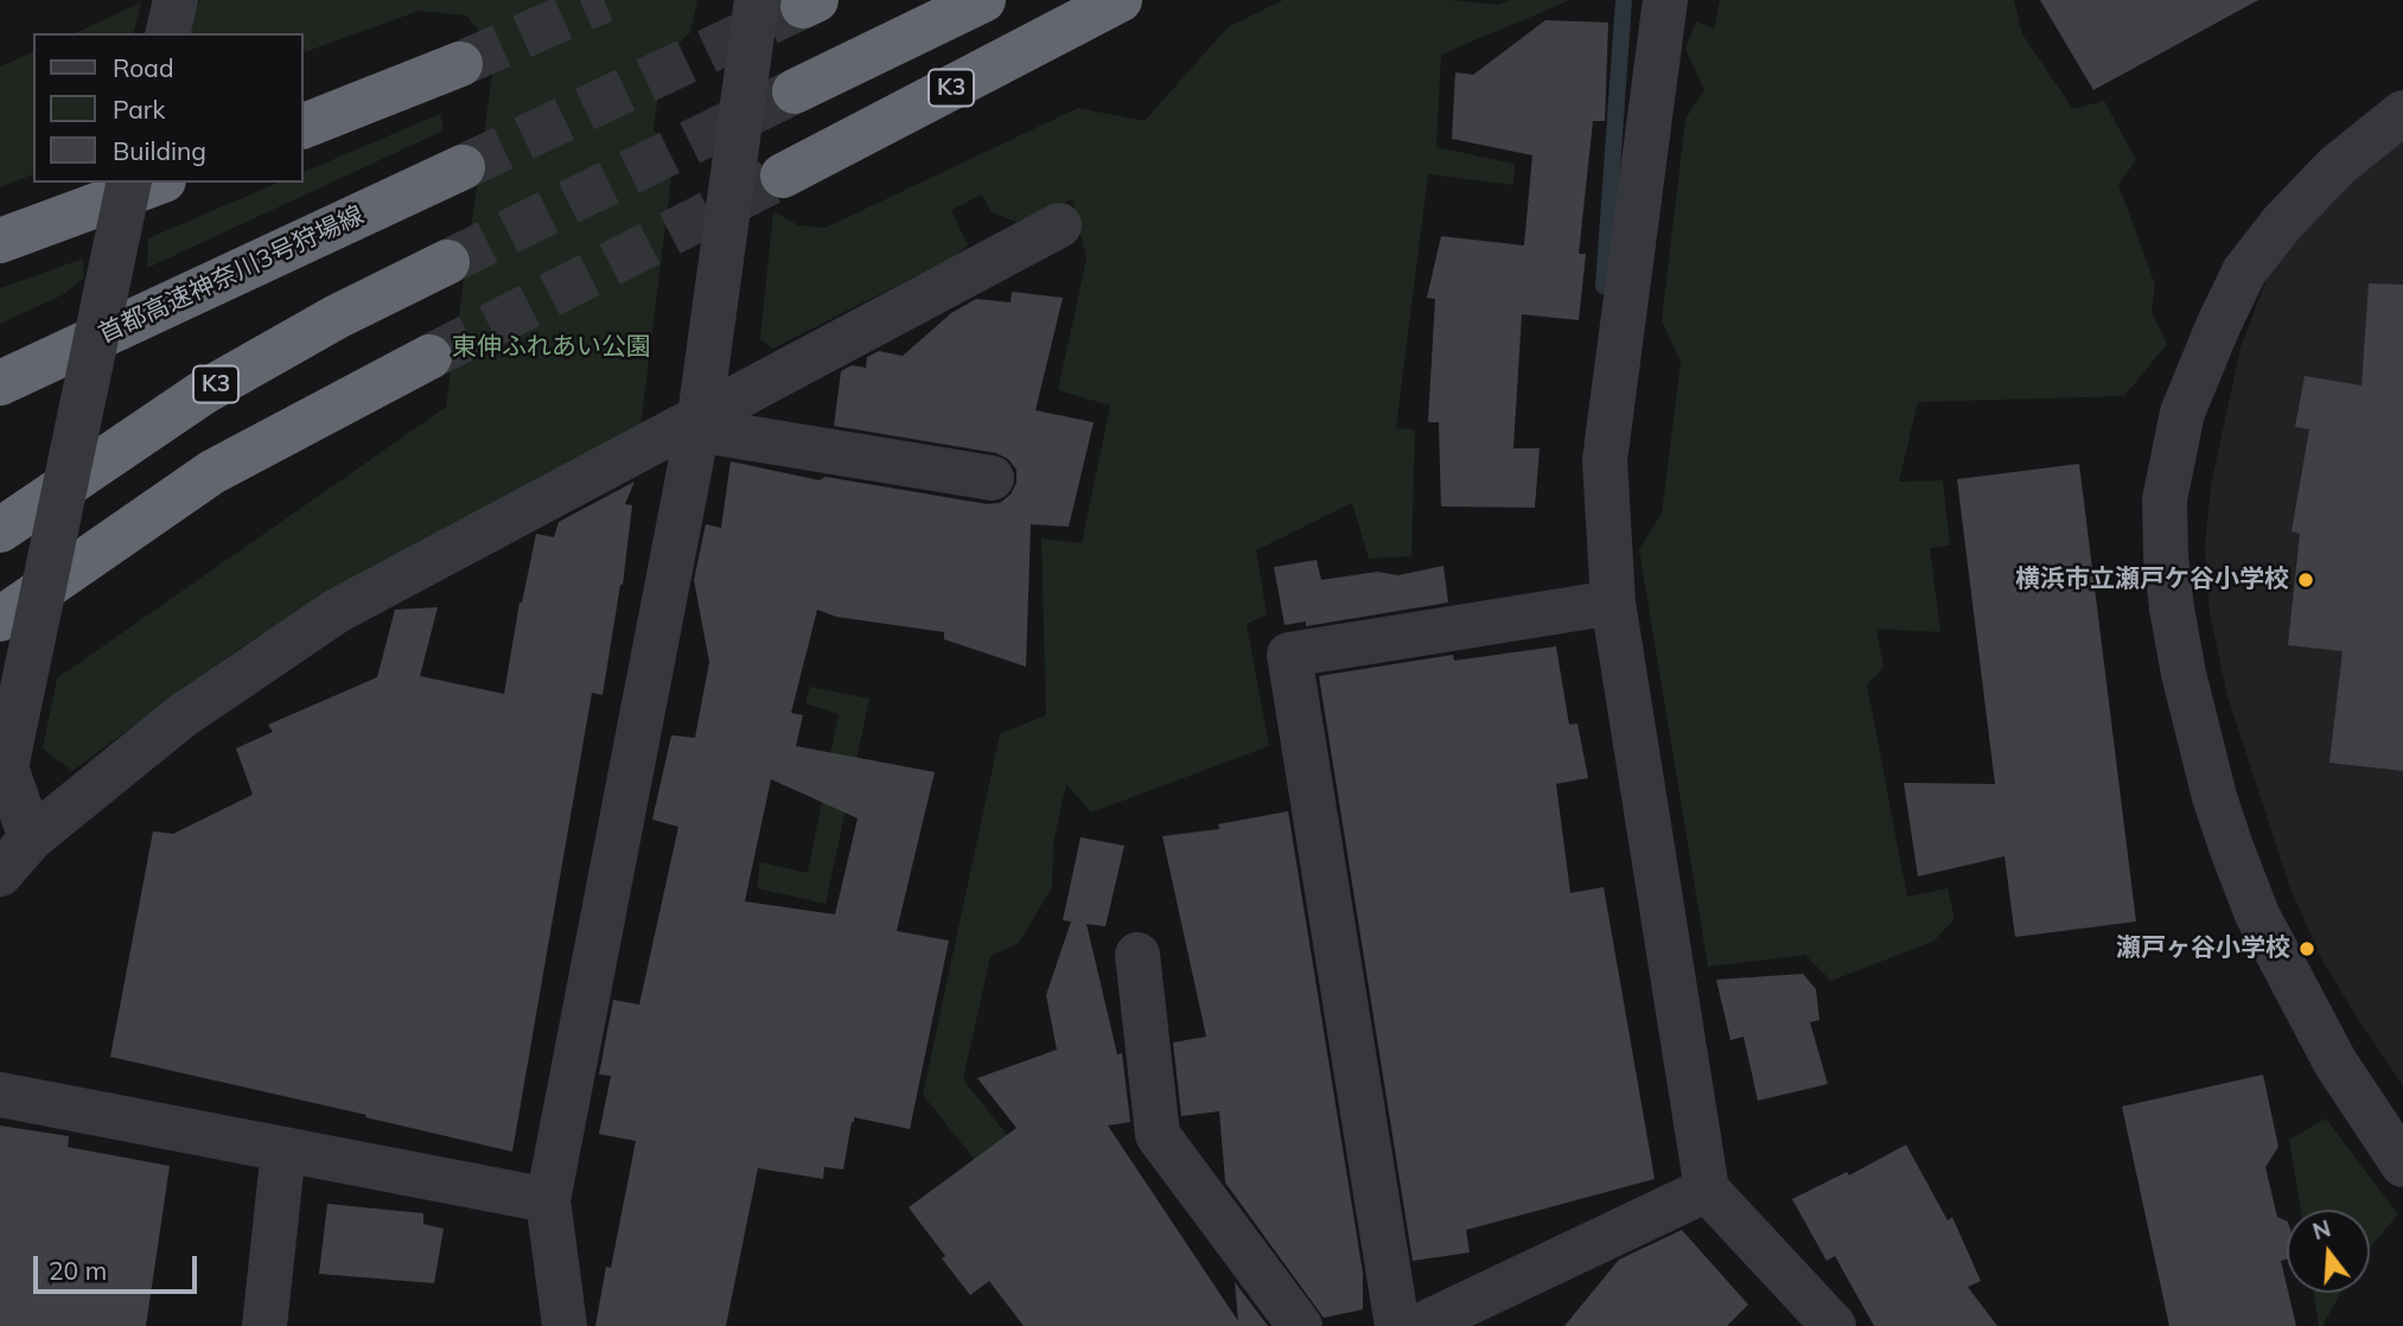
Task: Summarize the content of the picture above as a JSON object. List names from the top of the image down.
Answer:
{
  "streets": {
    "highway": ["K3", "首都高速神奈川3号狩場線"]
  },
  "parks": ["東伸ふれあい公園"],
  "places": ["横浜市立瀬戸ケ谷小学校", "瀬戸ヶ谷小学校"],
  "legend": ["Road", "Park", "Building"],
  "scale_bar": "20 m",
  "north": "top"
}
